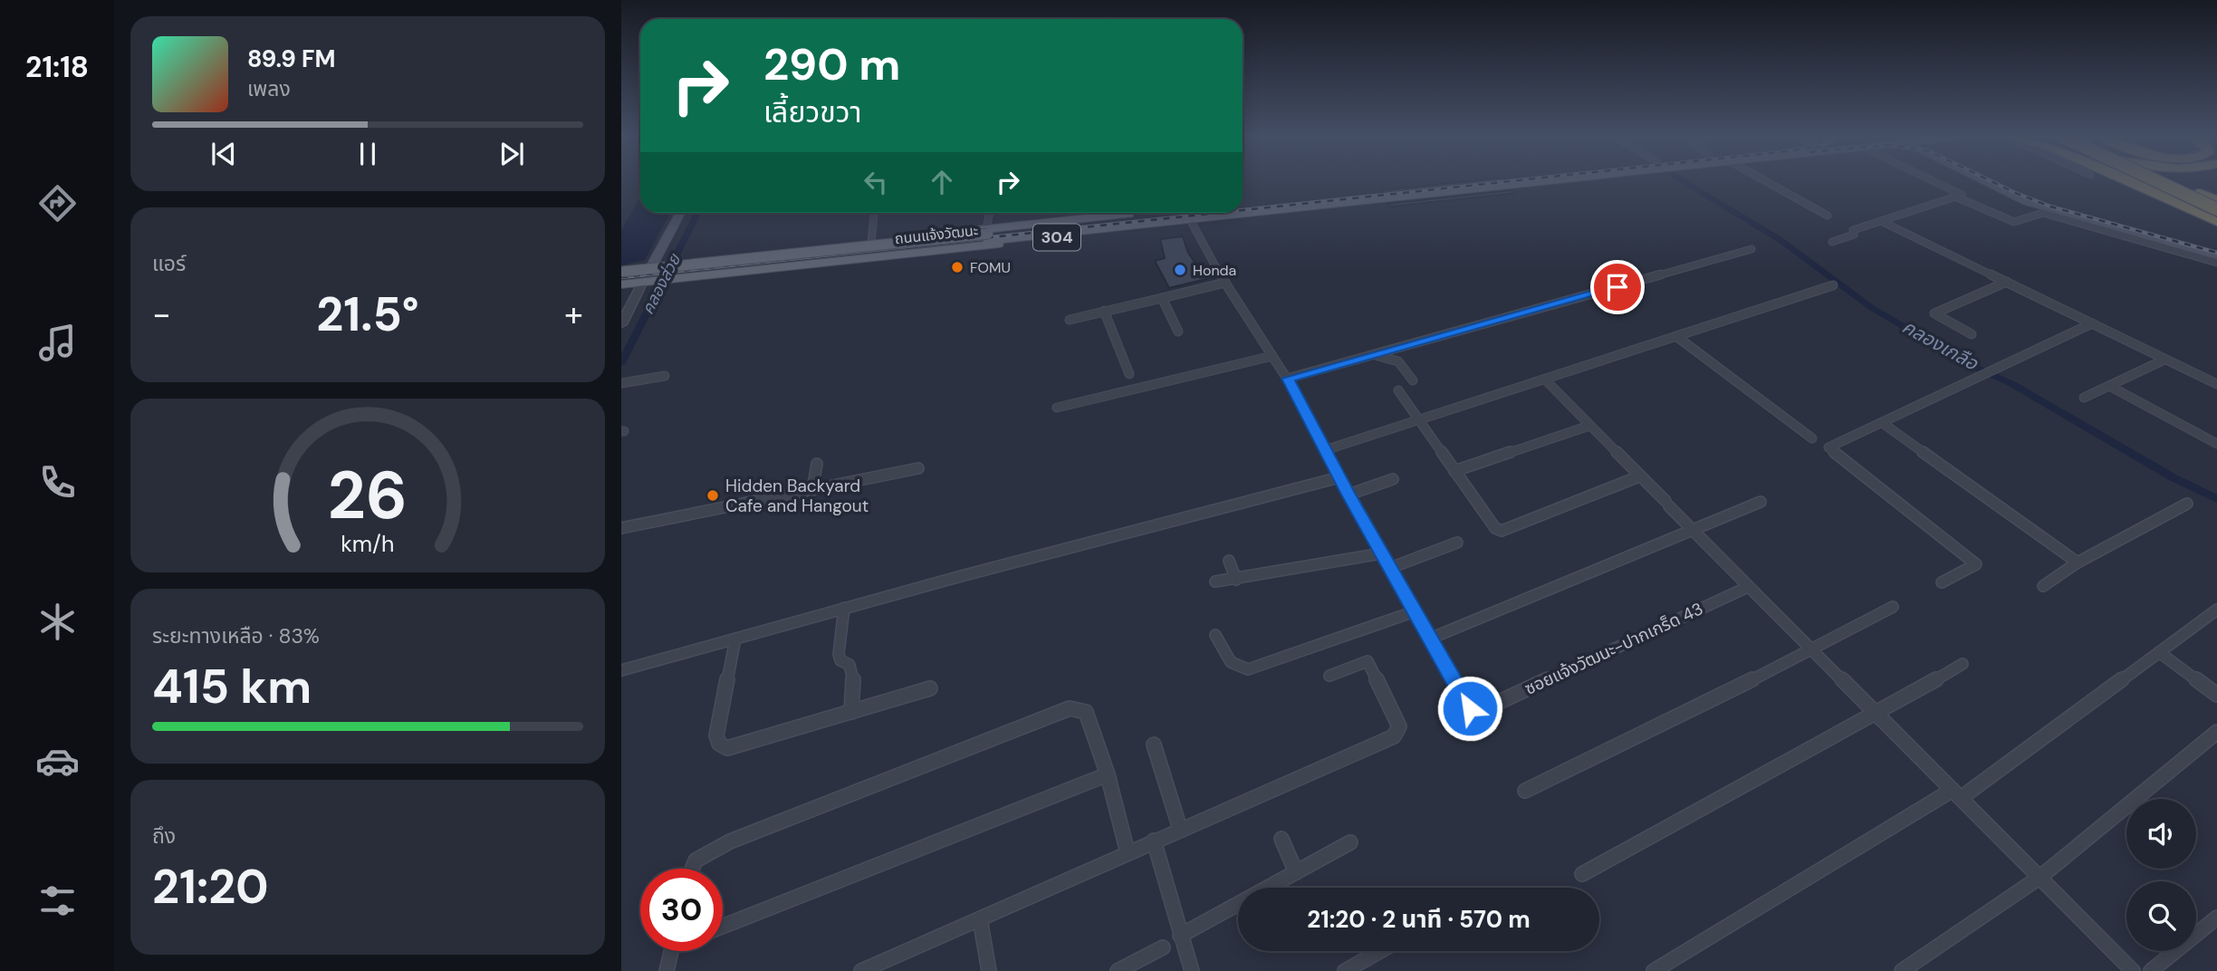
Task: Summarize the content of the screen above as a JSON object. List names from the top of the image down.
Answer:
{
  "streets": {
    "main road": ["ถนนแจ้งวัฒนะ", "304"],
    "street": ["ซอยแจ้งวัฒนะ-ปากเกร็ด 43"]
  },
  "crossings": [
    ["ถนนแจ้งวัฒนะ", "ซอยแจ้งวัฒนะ-ปากเกร็ด 43"]
  ],
  "water": ["คลองส่วย", "คลองเกลือ"],
  "places": ["FOMU", "Honda", "Hidden Backyard Cafe and Hangout"],
  "page": {
    "tabs": "21:18",
    "turn": ["290 m", "เลี้ยวขวา"],
    "song": ["89.9 FM", "เพลง"],
    "tile": [
      "แอร์",
      ["ระยะทางเหลือ · 83%", "415 km"],
      ["ถึง", "21:20"]
    ],
    "heat": ["−", "21.5°", "+"],
    "limit": "30",
    "trip": "21:20 · 2 นาที · 570 m",
    "gauge": ["26", "km/h"]
  }
}
